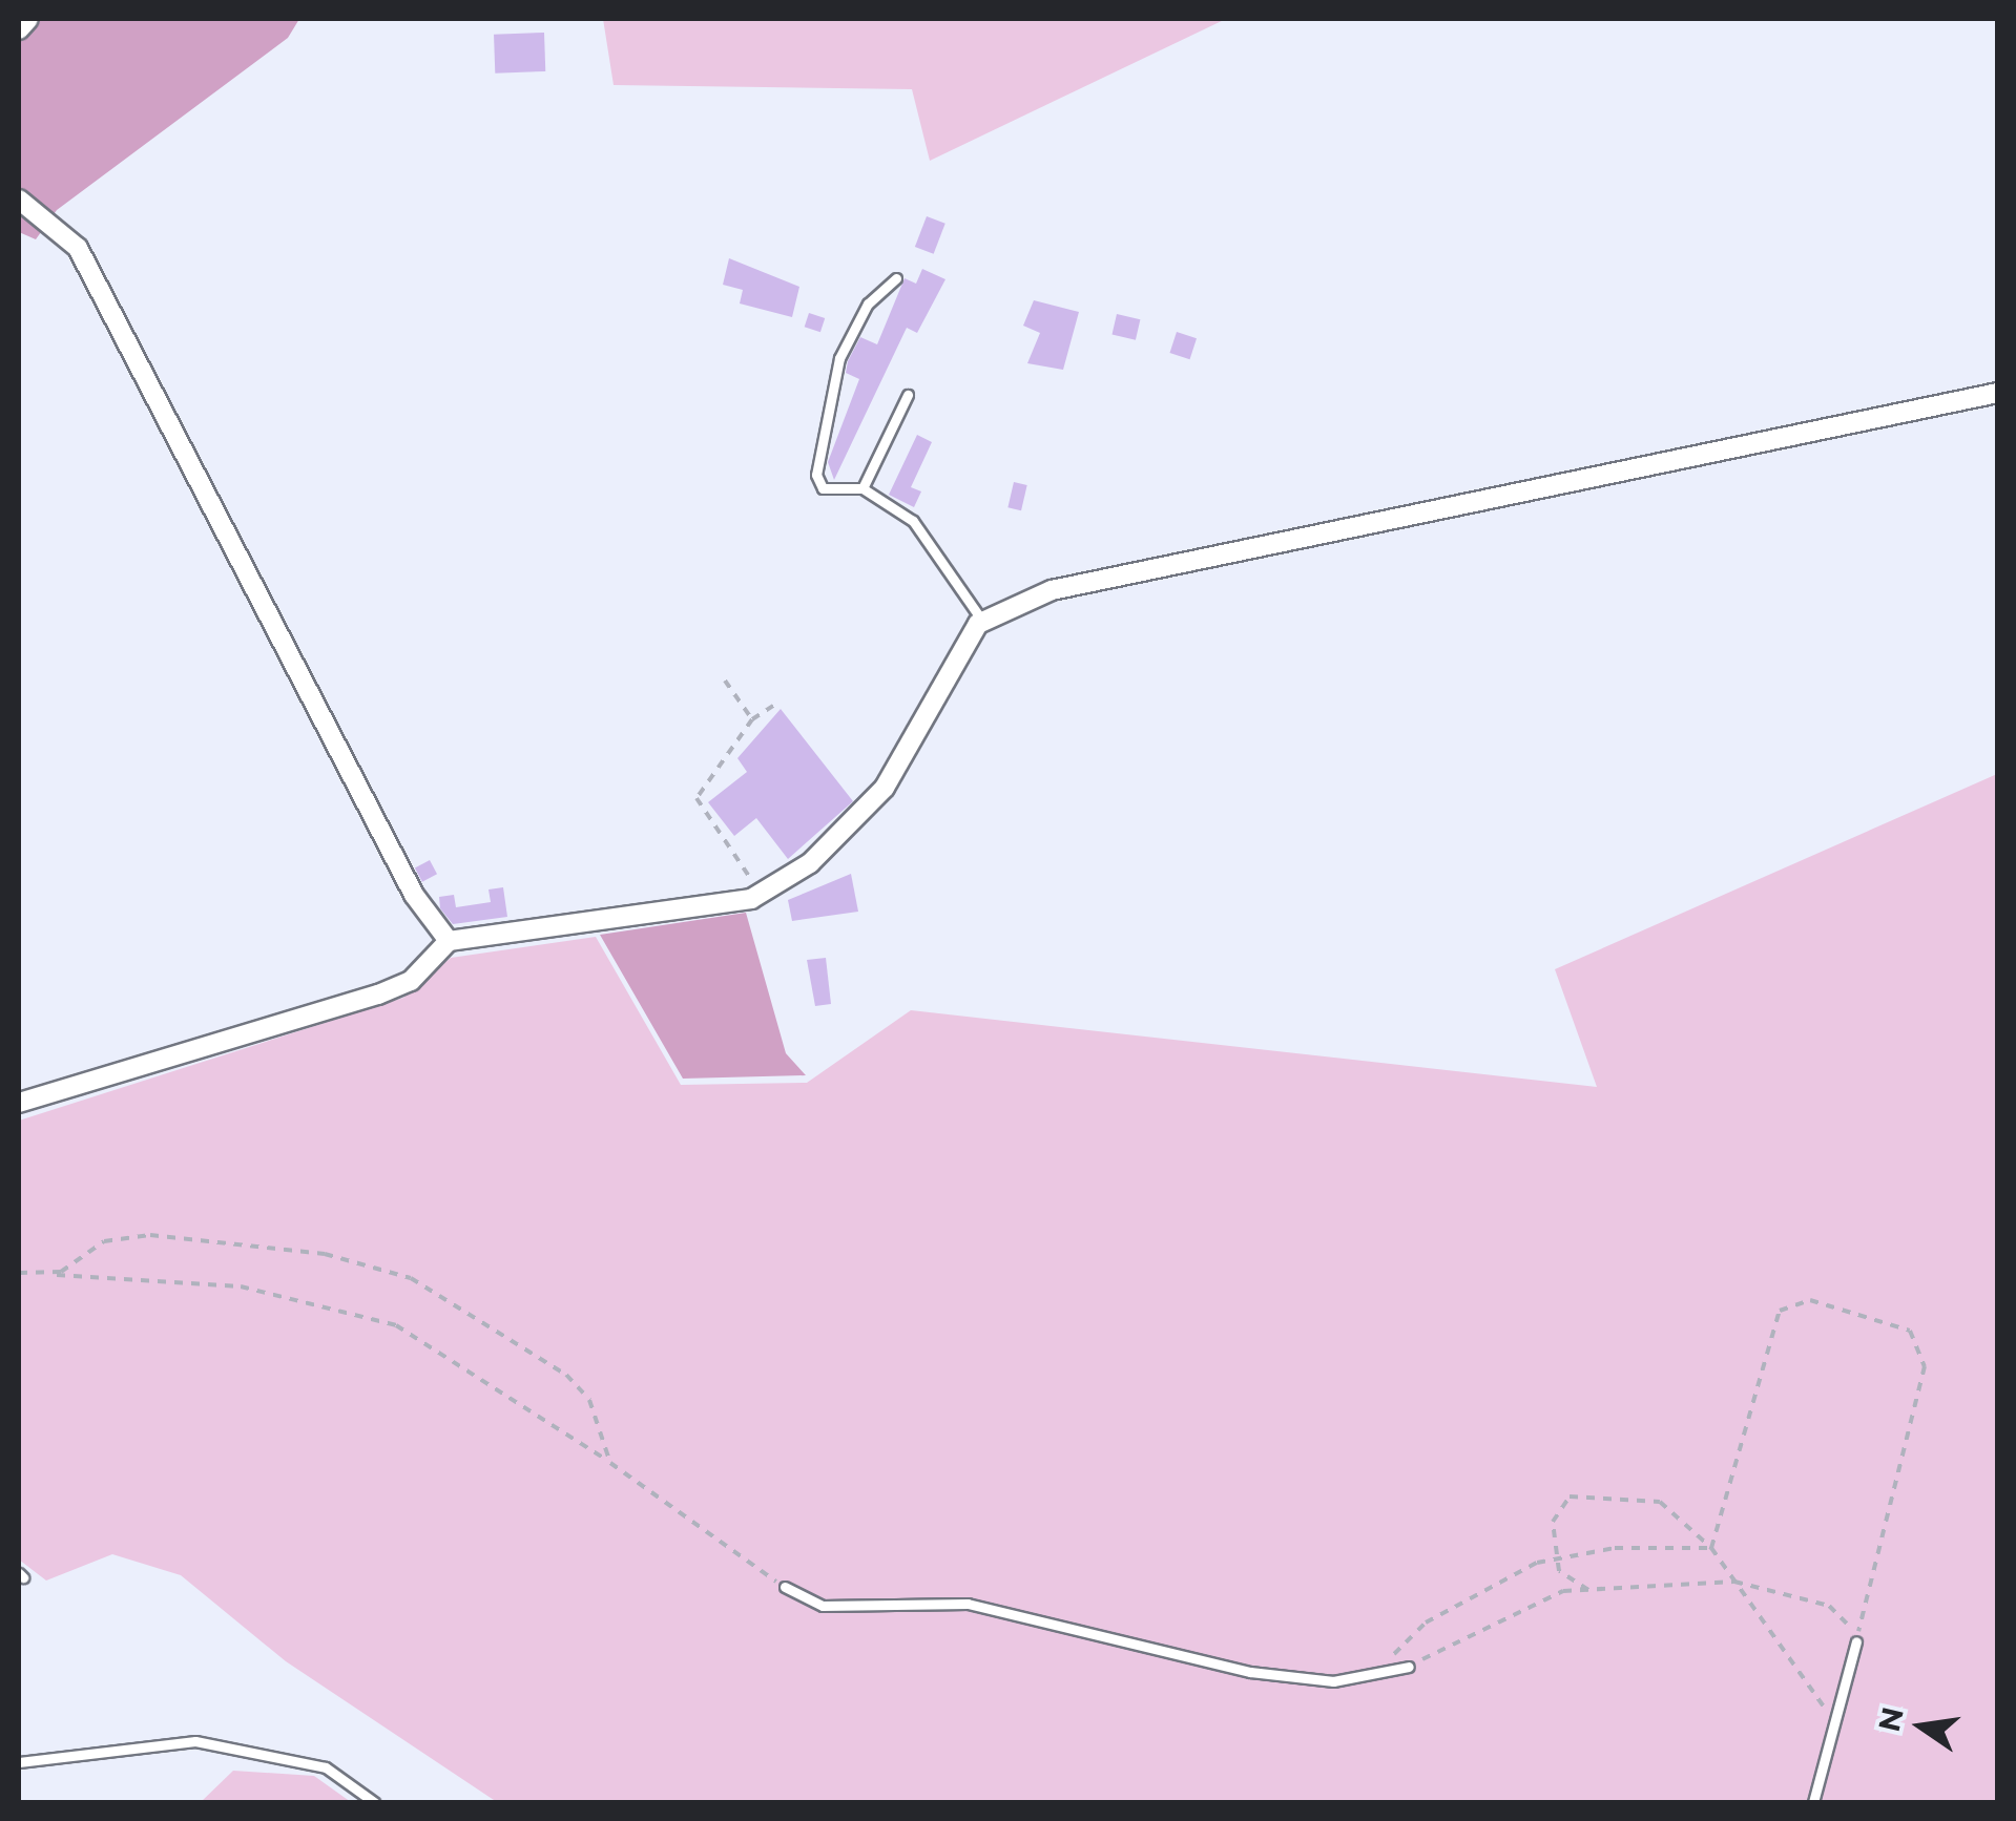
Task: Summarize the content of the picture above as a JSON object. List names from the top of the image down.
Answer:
{
  "north": "left"
}
